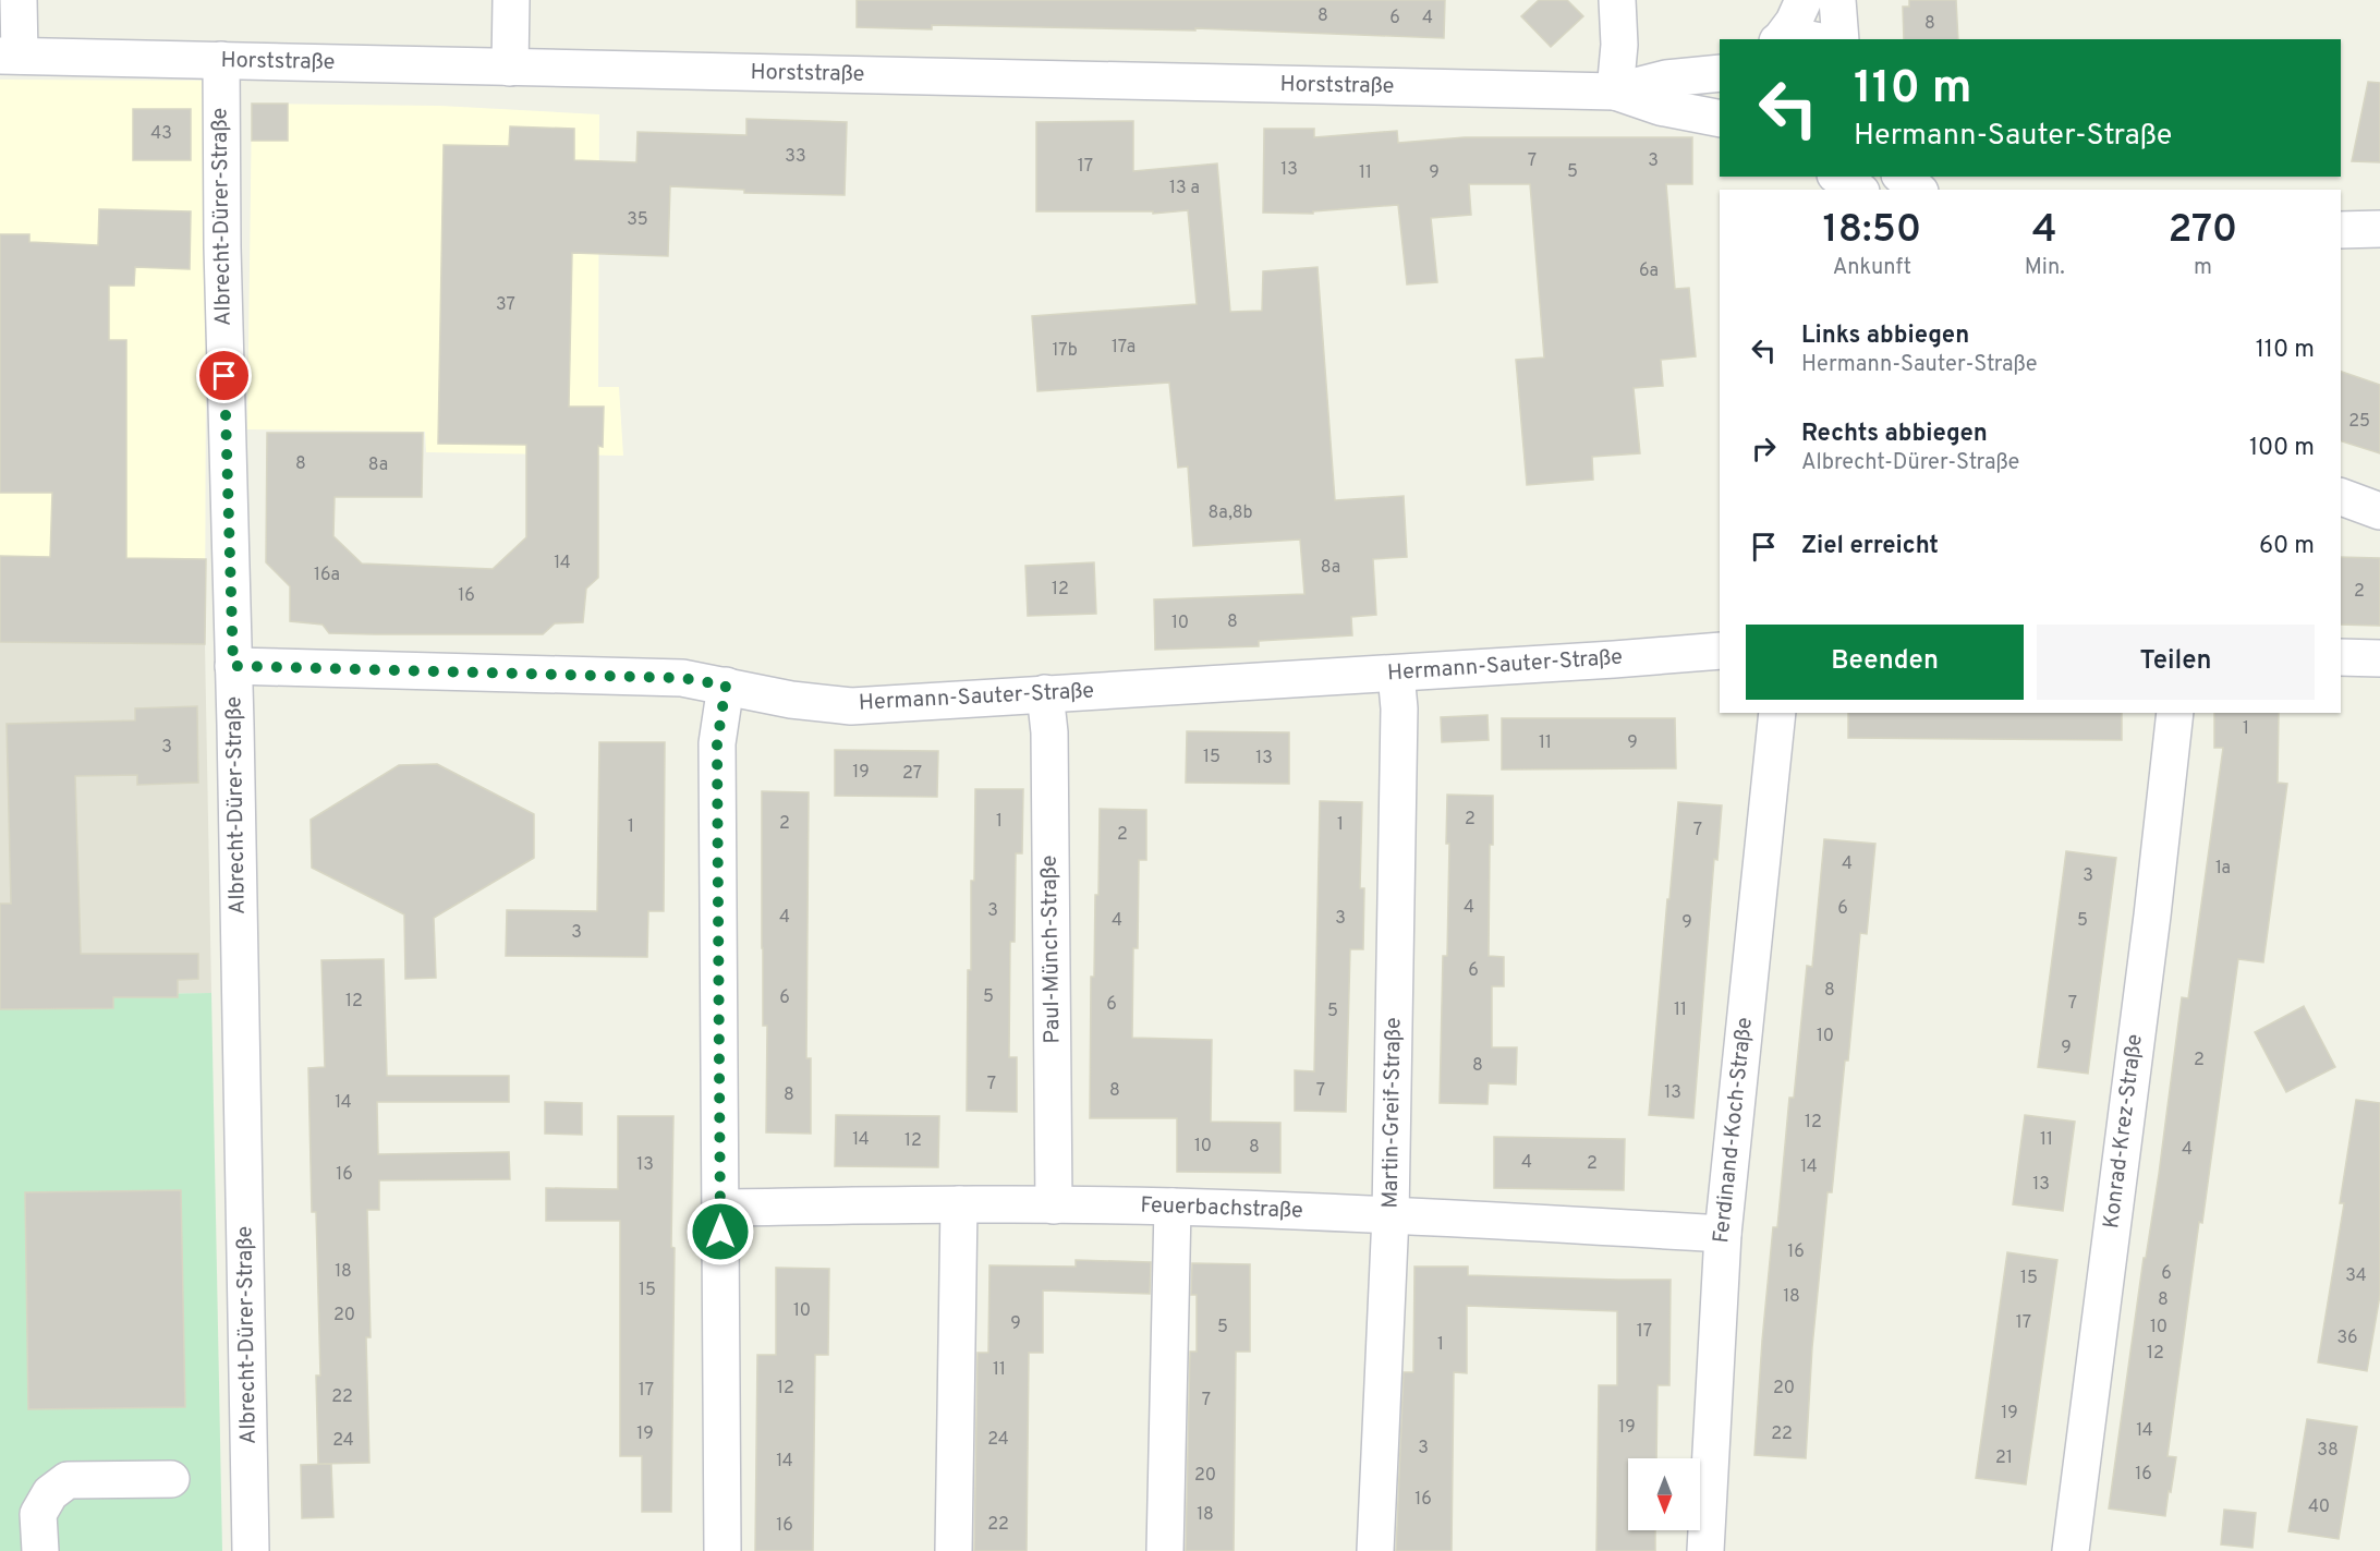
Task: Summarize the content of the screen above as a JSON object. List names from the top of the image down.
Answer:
{
  "streets": {
    "street": [
      "Horststraße",
      "Albrecht-Dürer-Straße",
      "Hermann-Sauter-Straße",
      "Paul-Münch-Straße",
      "Martin-Greif-Straße",
      "Ferdinand-Koch-Straße",
      "Konrad-Krez-Straße",
      "Feuerbachstraße"
    ]
  },
  "crossings": [
    ["Horststraße", "Albrecht-Dürer-Straße"],
    ["Albrecht-Dürer-Straße", "Hermann-Sauter-Straße"],
    ["Hermann-Sauter-Straße", "Paul-Münch-Straße"],
    ["Hermann-Sauter-Straße", "Martin-Greif-Straße"],
    ["Paul-Münch-Straße", "Feuerbachstraße"],
    ["Martin-Greif-Straße", "Feuerbachstraße"],
    ["Ferdinand-Koch-Straße", "Feuerbachstraße"]
  ],
  "house_numbers": [
    "8",
    "6",
    "4",
    "8",
    "43",
    "33",
    "7",
    "3",
    "17",
    "13",
    "5",
    "11",
    "9",
    "13 a",
    "35",
    "6a",
    "37",
    "17a",
    "17b",
    "25",
    "8",
    "8a",
    "8a,8b",
    "14",
    "8a",
    "16a",
    "12",
    "2",
    "16",
    "8",
    "10",
    "1",
    "11",
    "9",
    "3",
    "15",
    "13",
    "19",
    "27",
    "2",
    "1",
    "2",
    "1",
    "1",
    "7",
    "2",
    "4",
    "1a",
    "3",
    "4",
    "6",
    "3",
    "4",
    "3",
    "4",
    "5",
    "9",
    "3",
    "6",
    "8",
    "5",
    "6",
    "12",
    "7",
    "6",
    "11",
    "5",
    "10",
    "9",
    "2",
    "8",
    "7",
    "8",
    "7",
    "13",
    "8",
    "14",
    "12",
    "14",
    "11",
    "12",
    "10",
    "8",
    "4",
    "4",
    "2",
    "13",
    "14",
    "16",
    "13",
    "16",
    "18",
    "6",
    "34",
    "15",
    "15",
    "18",
    "8",
    "10",
    "20",
    "17",
    "9",
    "5",
    "10",
    "17",
    "36",
    "1",
    "12",
    "11",
    "12",
    "20",
    "17",
    "22",
    "7",
    "19",
    "19",
    "14",
    "19",
    "22",
    "24",
    "24",
    "3",
    "38",
    "21",
    "14",
    "16",
    "20",
    "16",
    "40",
    "18",
    "22",
    "16"
  ],
  "north": "bottom",
  "page": {
    "turn": ["110 m", "Hermann-Sauter-Straße"],
    "eta": [
      "18:50",
      "Ankunft",
      "4",
      "Min.",
      "270",
      "m"
    ],
    "list": [
      {
        "name": "Links abbiegen",
        "note": "Hermann-Sauter-Straße",
        "value": "110 m"
      },
      {
        "name": "Rechts abbiegen",
        "note": "Albrecht-Dürer-Straße",
        "value": "100 m"
      },
      {
        "name": "Ziel erreicht",
        "value": "60 m"
      }
    ],
    "buttons": ["Beenden", "Teilen"]
  }
}
